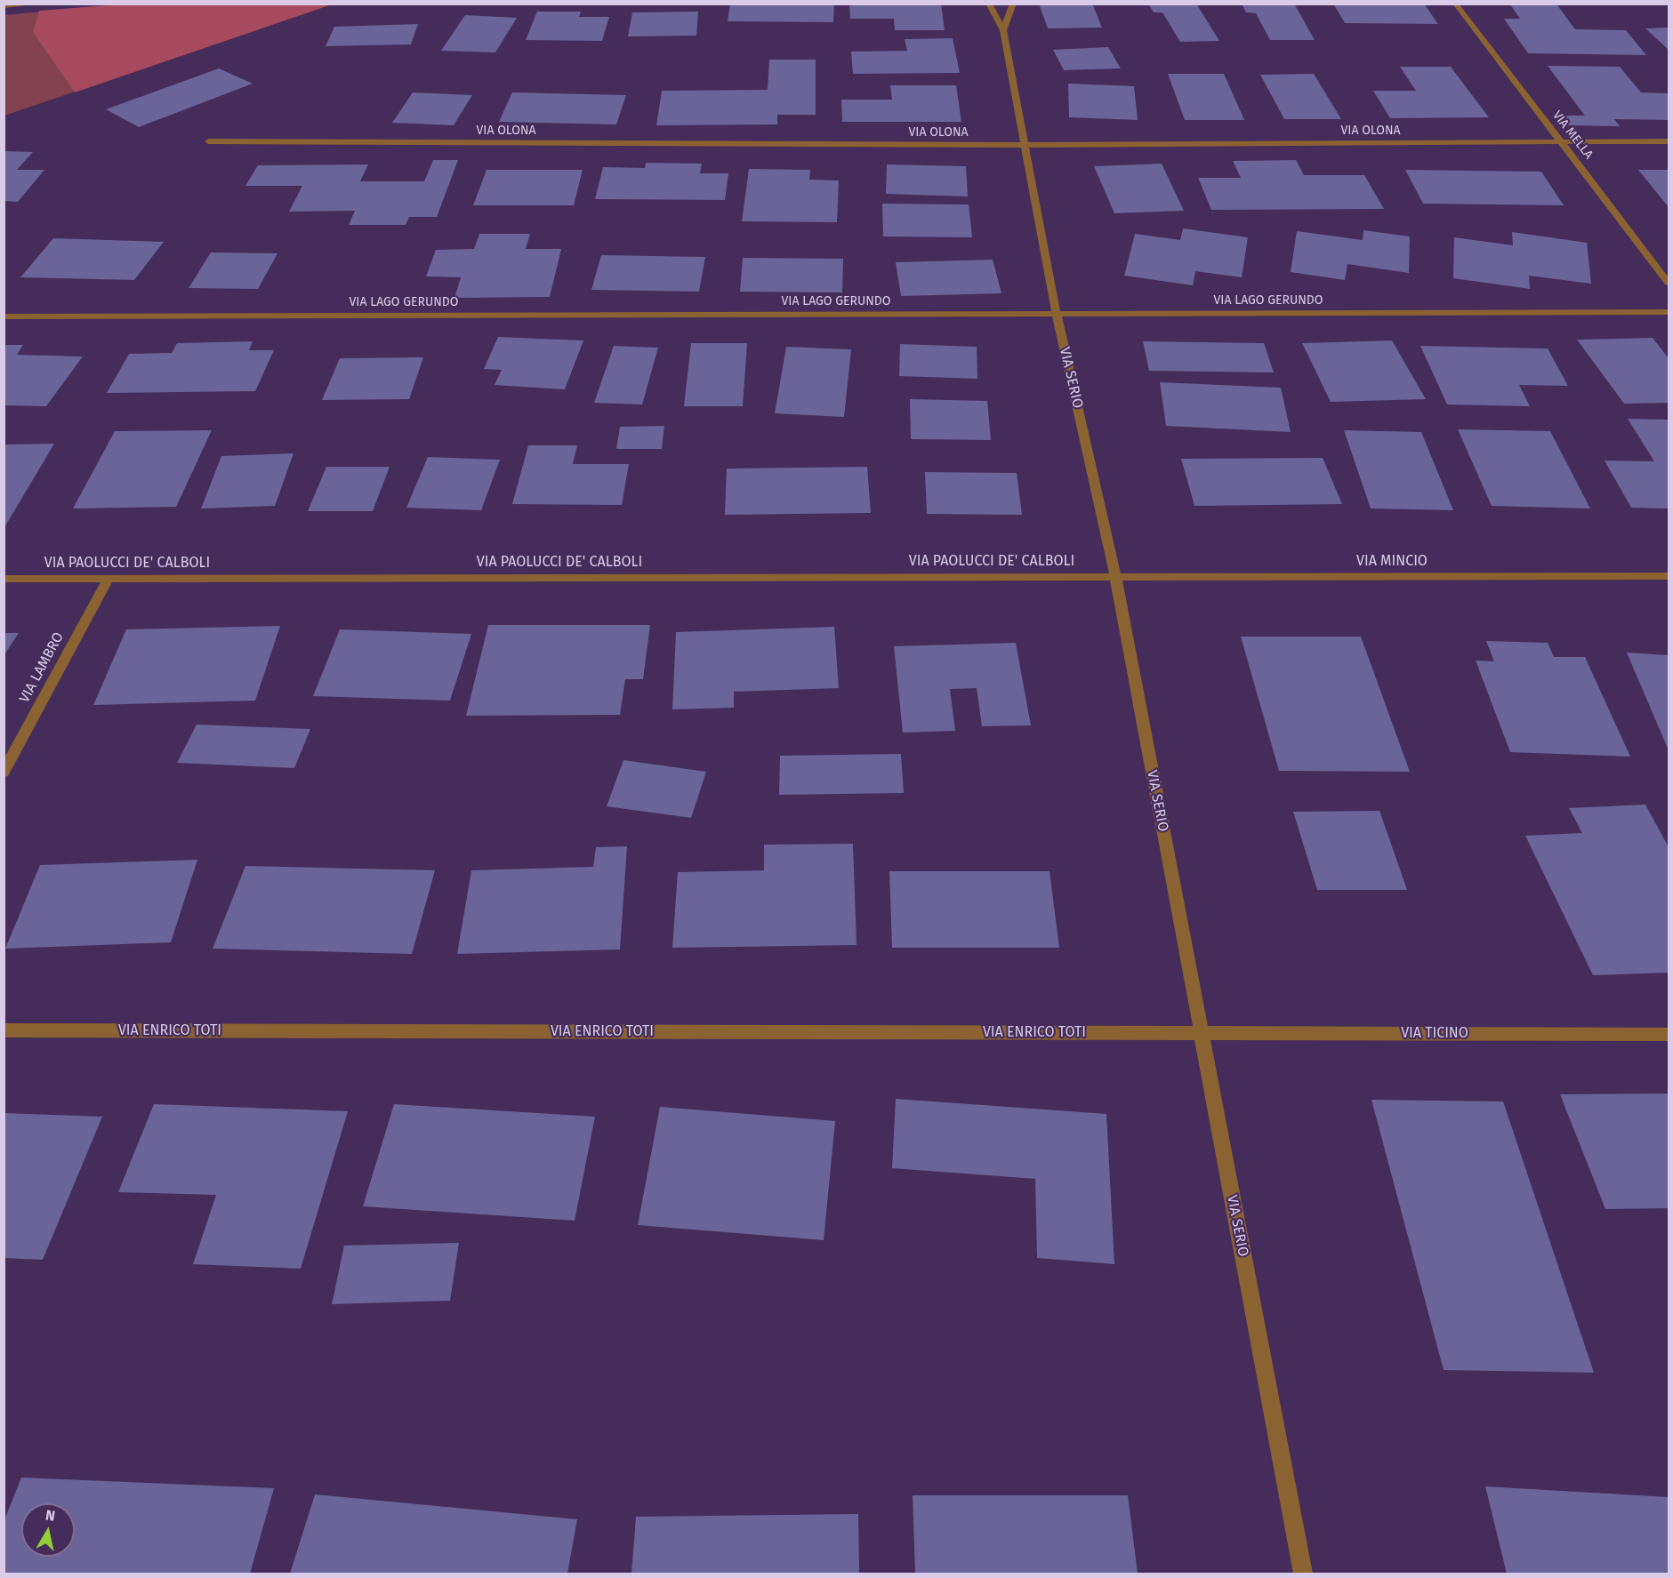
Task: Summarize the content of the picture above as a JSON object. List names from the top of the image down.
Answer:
{
  "streets": {
    "street": [
      "VIA OLONA",
      "VIA MELLA",
      "VIA LAGO GERUNDO",
      "VIA SERIO",
      "VIA PAOLUCCI DE' CALBOLI",
      "VIA MINCIO",
      "VIA LAMBRO",
      "VIA ENRICO TOTI",
      "VIA TICINO"
    ]
  },
  "crossings": [
    ["VIA OLONA", "VIA MELLA"],
    ["VIA OLONA", "VIA SERIO"],
    ["VIA LAGO GERUNDO", "VIA SERIO"],
    ["VIA SERIO", "VIA PAOLUCCI DE' CALBOLI"],
    ["VIA SERIO", "VIA MINCIO"],
    ["VIA SERIO", "VIA ENRICO TOTI"],
    ["VIA SERIO", "VIA TICINO"],
    ["VIA PAOLUCCI DE' CALBOLI", "VIA MINCIO"],
    ["VIA PAOLUCCI DE' CALBOLI", "VIA LAMBRO"],
    ["VIA ENRICO TOTI", "VIA TICINO"]
  ],
  "north": "top"
}
